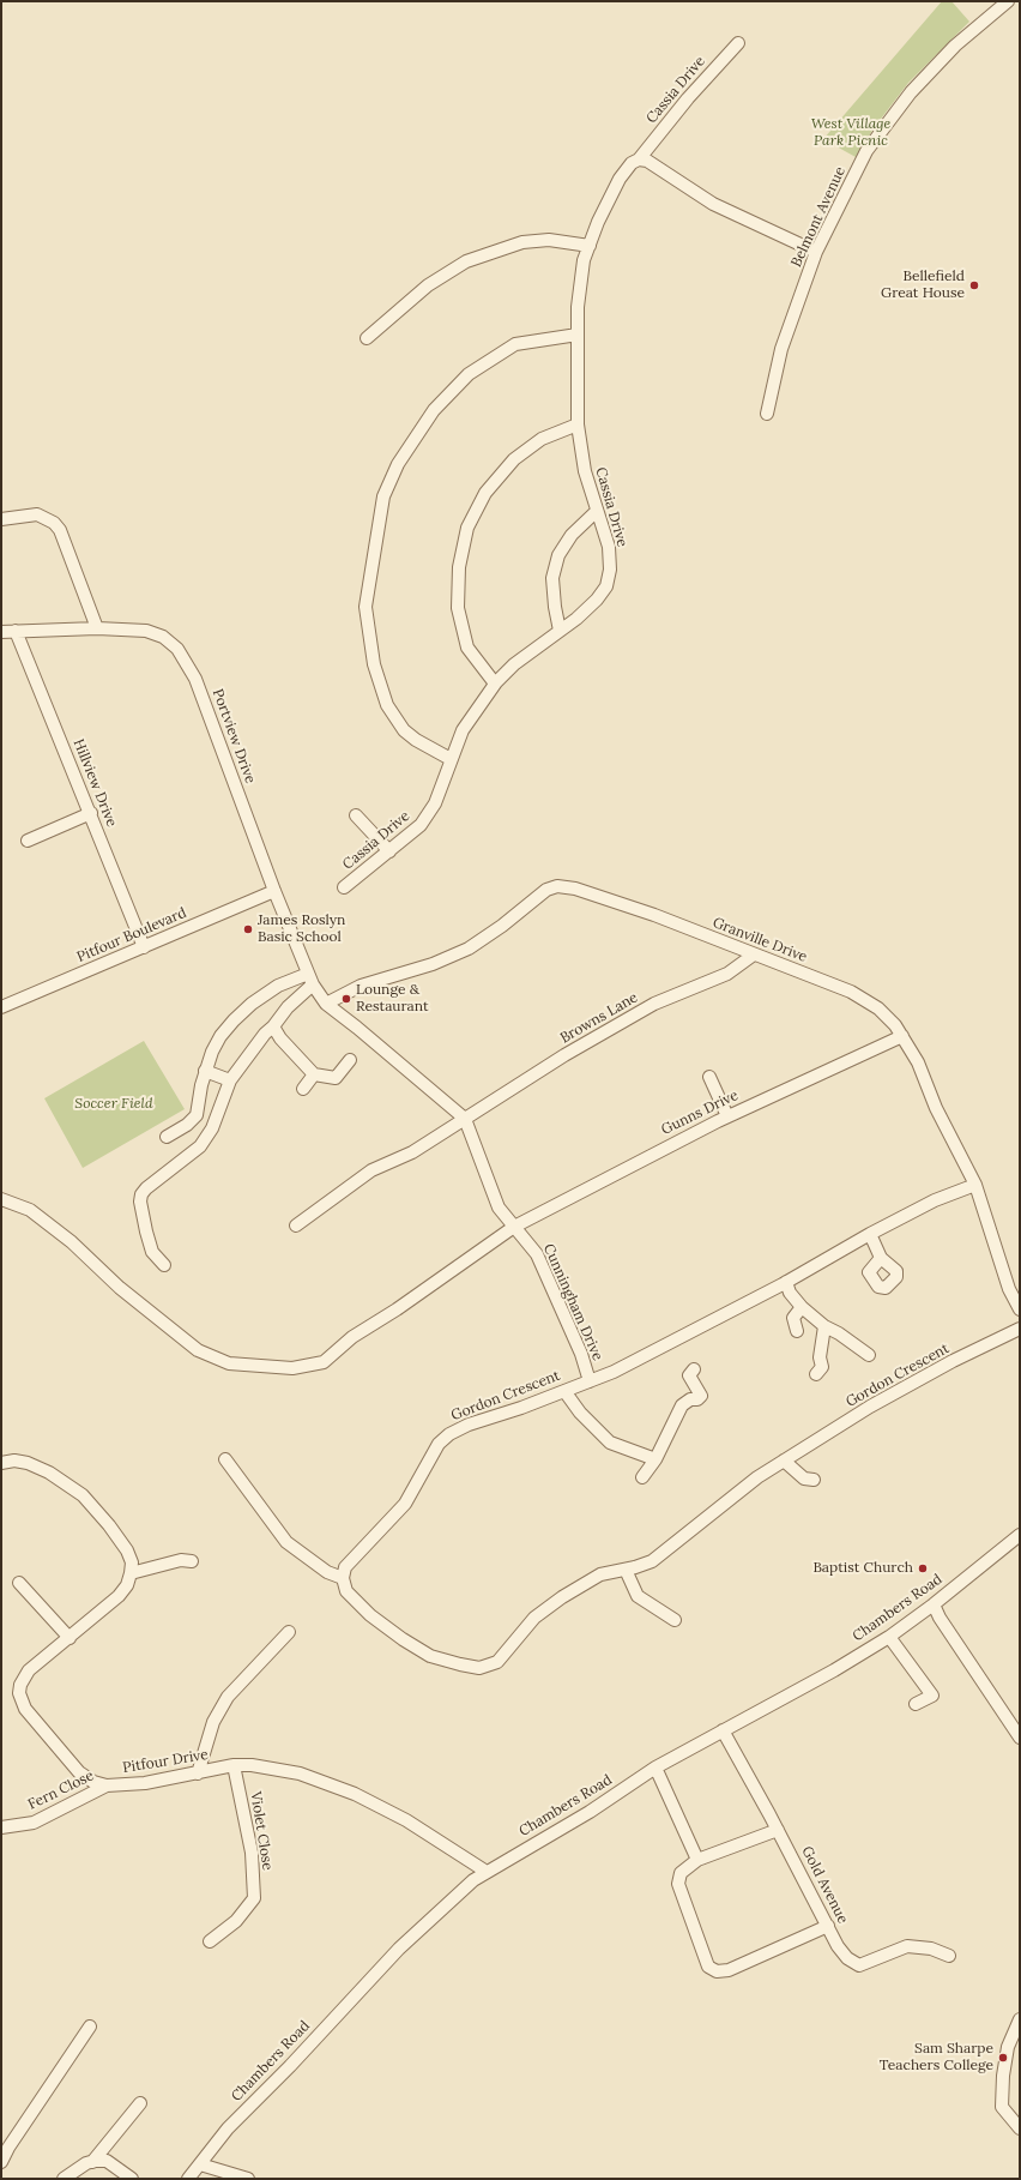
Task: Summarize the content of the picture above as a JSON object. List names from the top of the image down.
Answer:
{
  "streets": {
    "street": [
      "Cassia Drive",
      "Belmont Avenue",
      "Portview Drive",
      "Hillview Drive",
      "Pitfour Boulevard",
      "Granville Drive",
      "Browns Lane",
      "Gunns Drive",
      "Cunningham Drive",
      "Gordon Crescent",
      "Chambers Road",
      "Pitfour Drive",
      "Fern Close",
      "Violet Close",
      "Gold Avenue"
    ]
  },
  "crossings": [
    ["Portview Drive", "Hillview Drive"],
    ["Portview Drive", "Pitfour Boulevard"],
    ["Portview Drive", "Granville Drive"],
    ["Portview Drive", "Cunningham Drive"],
    ["Hillview Drive", "Pitfour Boulevard"],
    ["Granville Drive", "Browns Lane"],
    ["Granville Drive", "Gunns Drive"],
    ["Granville Drive", "Cunningham Drive"],
    ["Granville Drive", "Gordon Crescent"],
    ["Browns Lane", "Cunningham Drive"],
    ["Gunns Drive", "Cunningham Drive"],
    ["Cunningham Drive", "Gordon Crescent"],
    ["Chambers Road", "Pitfour Drive"],
    ["Chambers Road", "Gold Avenue"],
    ["Pitfour Drive", "Fern Close"],
    ["Pitfour Drive", "Violet Close"]
  ],
  "parks": ["West Village Park Picnic", "Soccer Field"],
  "places": [
    "Bellefield Great House",
    "James Roslyn Basic School",
    "Lounge & Restaurant",
    "Baptist Church",
    "Sam Sharpe Teachers College"
  ]
}
